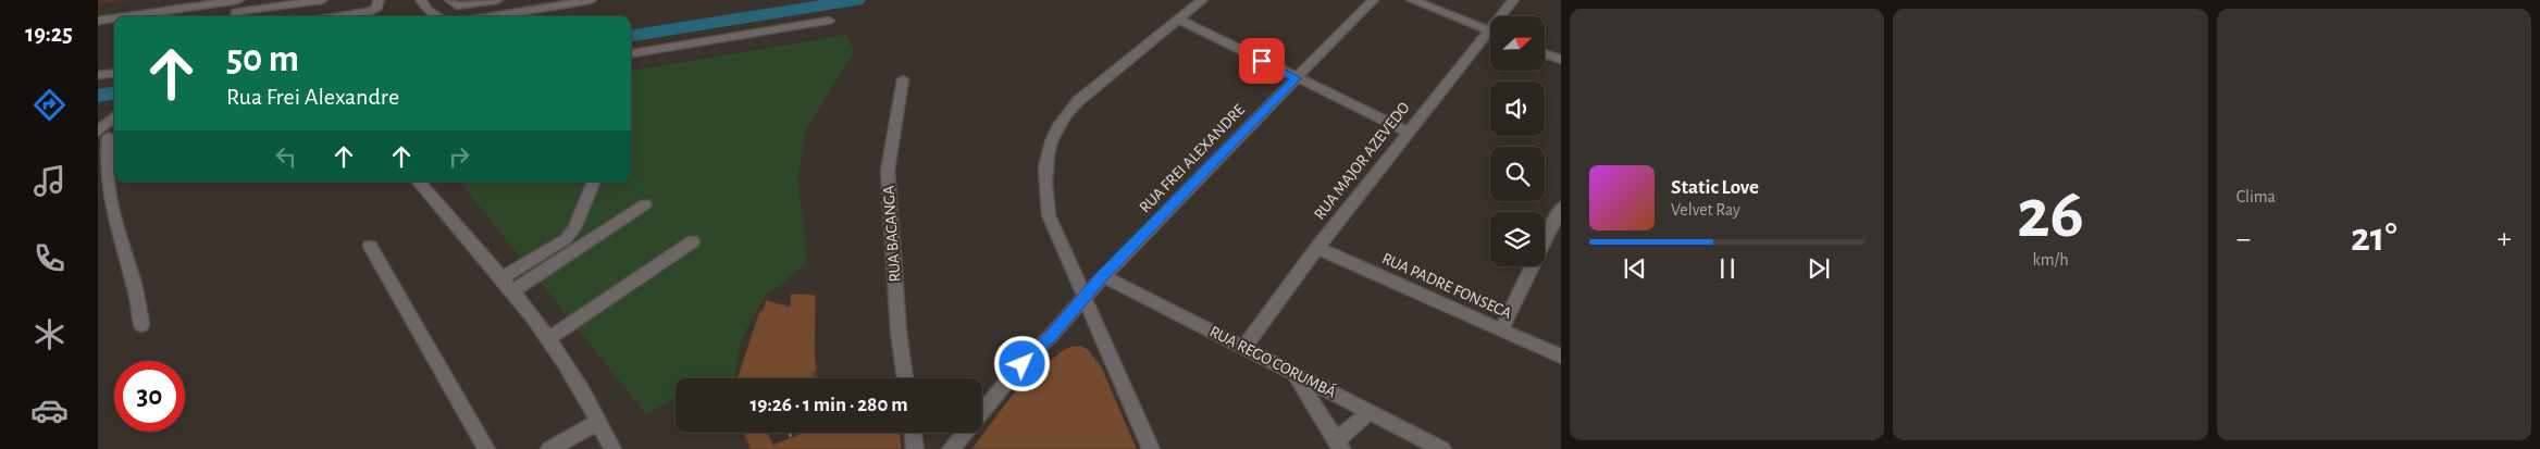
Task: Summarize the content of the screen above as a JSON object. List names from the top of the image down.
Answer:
{
  "streets": {
    "street": [
      "RUA FREI ALEXANDRE",
      "RUA MAJOR AZEVEDO",
      "RUA BACANGA",
      "RUA PADRE FONSECA",
      "RUA REGO CORUMBÁ"
    ]
  },
  "crossings": [
    ["RUA FREI ALEXANDRE", "RUA REGO CORUMBÁ"],
    ["RUA MAJOR AZEVEDO", "RUA PADRE FONSECA"],
    ["RUA MAJOR AZEVEDO", "RUA REGO CORUMBÁ"]
  ],
  "north": "right",
  "page": {
    "tabs": "19:25",
    "tile": [
      ["26", "km/h"],
      "Clima"
    ],
    "turn": ["50 m", "Rua Frei Alexandre"],
    "song": ["Static Love", "Velvet Ray"],
    "heat": ["−", "21°", "+"],
    "limit": "30",
    "trip": "19:26 · 1 min · 280 m"
  }
}
